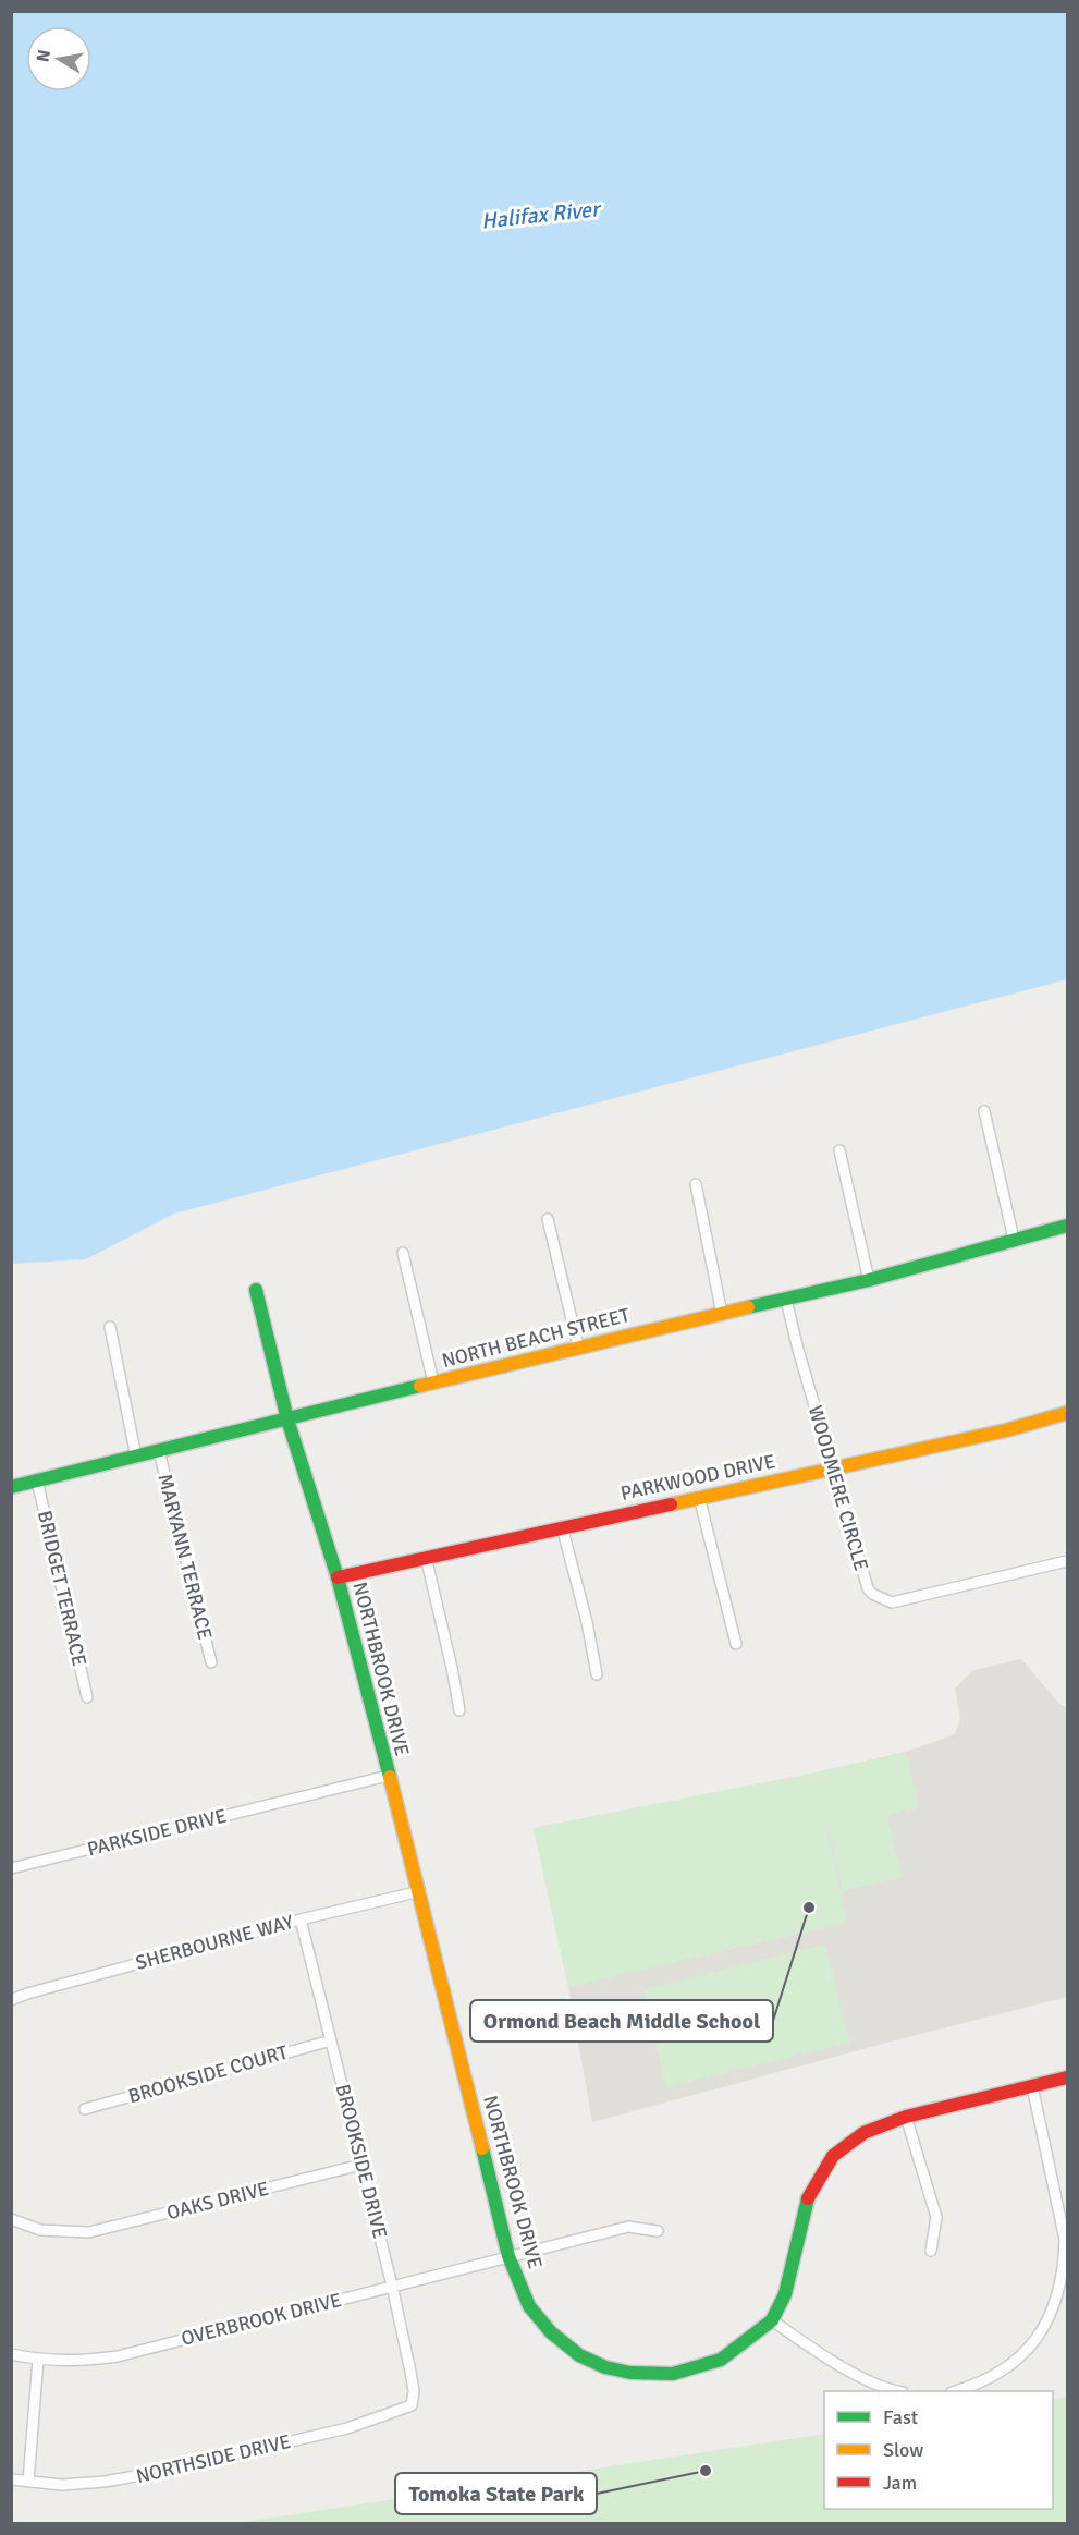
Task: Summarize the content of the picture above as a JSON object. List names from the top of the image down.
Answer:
{
  "streets": {
    "street": [
      "NORTH BEACH STREET",
      "PARKWOOD DRIVE",
      "WOODMERE CIRCLE",
      "MARYANN TERRACE",
      "BRIDGET TERRACE",
      "NORTHBROOK DRIVE",
      "PARKSIDE DRIVE",
      "SHERBOURNE WAY",
      "BROOKSIDE COURT",
      "BROOKSIDE DRIVE",
      "OAKS DRIVE",
      "OVERBROOK DRIVE",
      "NORTHSIDE DRIVE"
    ]
  },
  "crossings": [
    ["NORTH BEACH STREET", "WOODMERE CIRCLE"],
    ["NORTH BEACH STREET", "MARYANN TERRACE"],
    ["NORTH BEACH STREET", "BRIDGET TERRACE"],
    ["NORTH BEACH STREET", "NORTHBROOK DRIVE"],
    ["PARKWOOD DRIVE", "WOODMERE CIRCLE"],
    ["PARKWOOD DRIVE", "NORTHBROOK DRIVE"],
    ["NORTHBROOK DRIVE", "PARKSIDE DRIVE"],
    ["NORTHBROOK DRIVE", "SHERBOURNE WAY"],
    ["NORTHBROOK DRIVE", "OVERBROOK DRIVE"],
    ["SHERBOURNE WAY", "BROOKSIDE DRIVE"],
    ["BROOKSIDE COURT", "BROOKSIDE DRIVE"],
    ["BROOKSIDE DRIVE", "OAKS DRIVE"],
    ["BROOKSIDE DRIVE", "OVERBROOK DRIVE"],
    ["BROOKSIDE DRIVE", "NORTHSIDE DRIVE"]
  ],
  "water": ["Halifax River"],
  "places": ["Ormond Beach Middle School", "Tomoka State Park"],
  "legend": ["Fast", "Slow", "Jam"],
  "north": "left"
}
